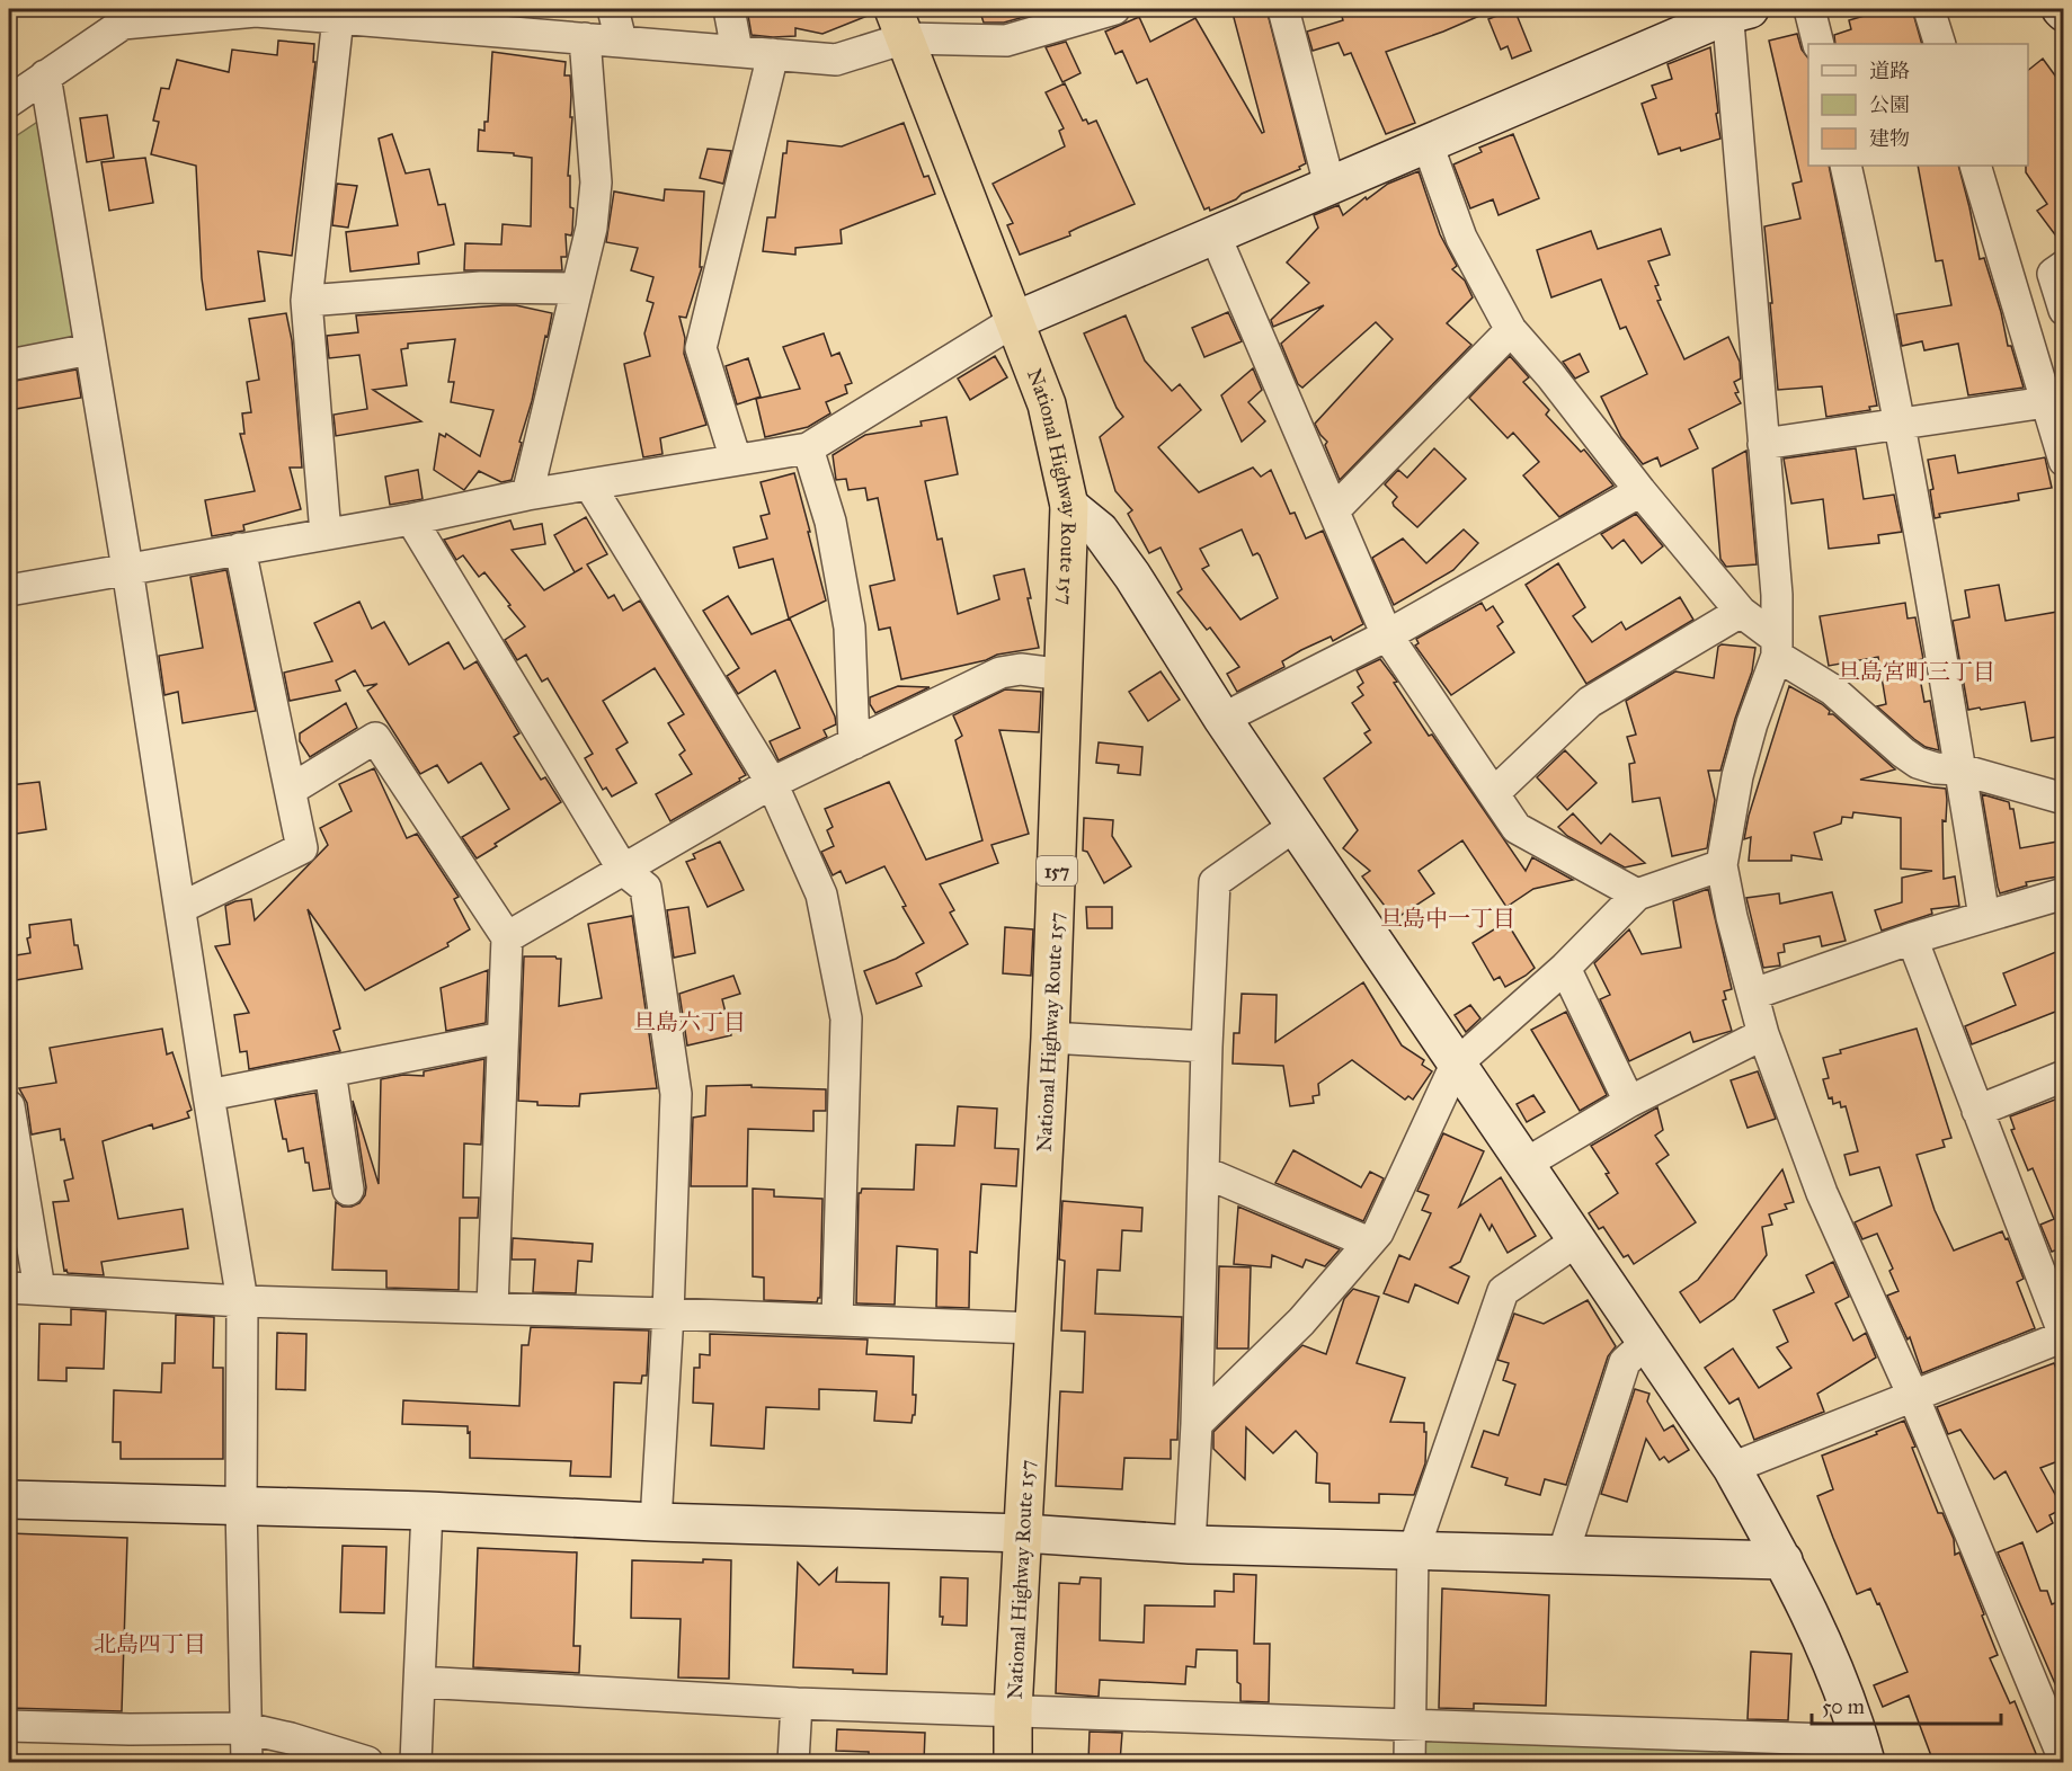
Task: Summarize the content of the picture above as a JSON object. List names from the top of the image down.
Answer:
{
  "streets": {
    "highway": ["National Highway Route 157", "157"]
  },
  "districts": [
    "旦島宮町三丁目",
    "旦島中一丁目",
    "旦島六丁目",
    "北島四丁目"
  ],
  "legend": ["道路", "公園", "建物"],
  "scale_bar": "50 m"
}
